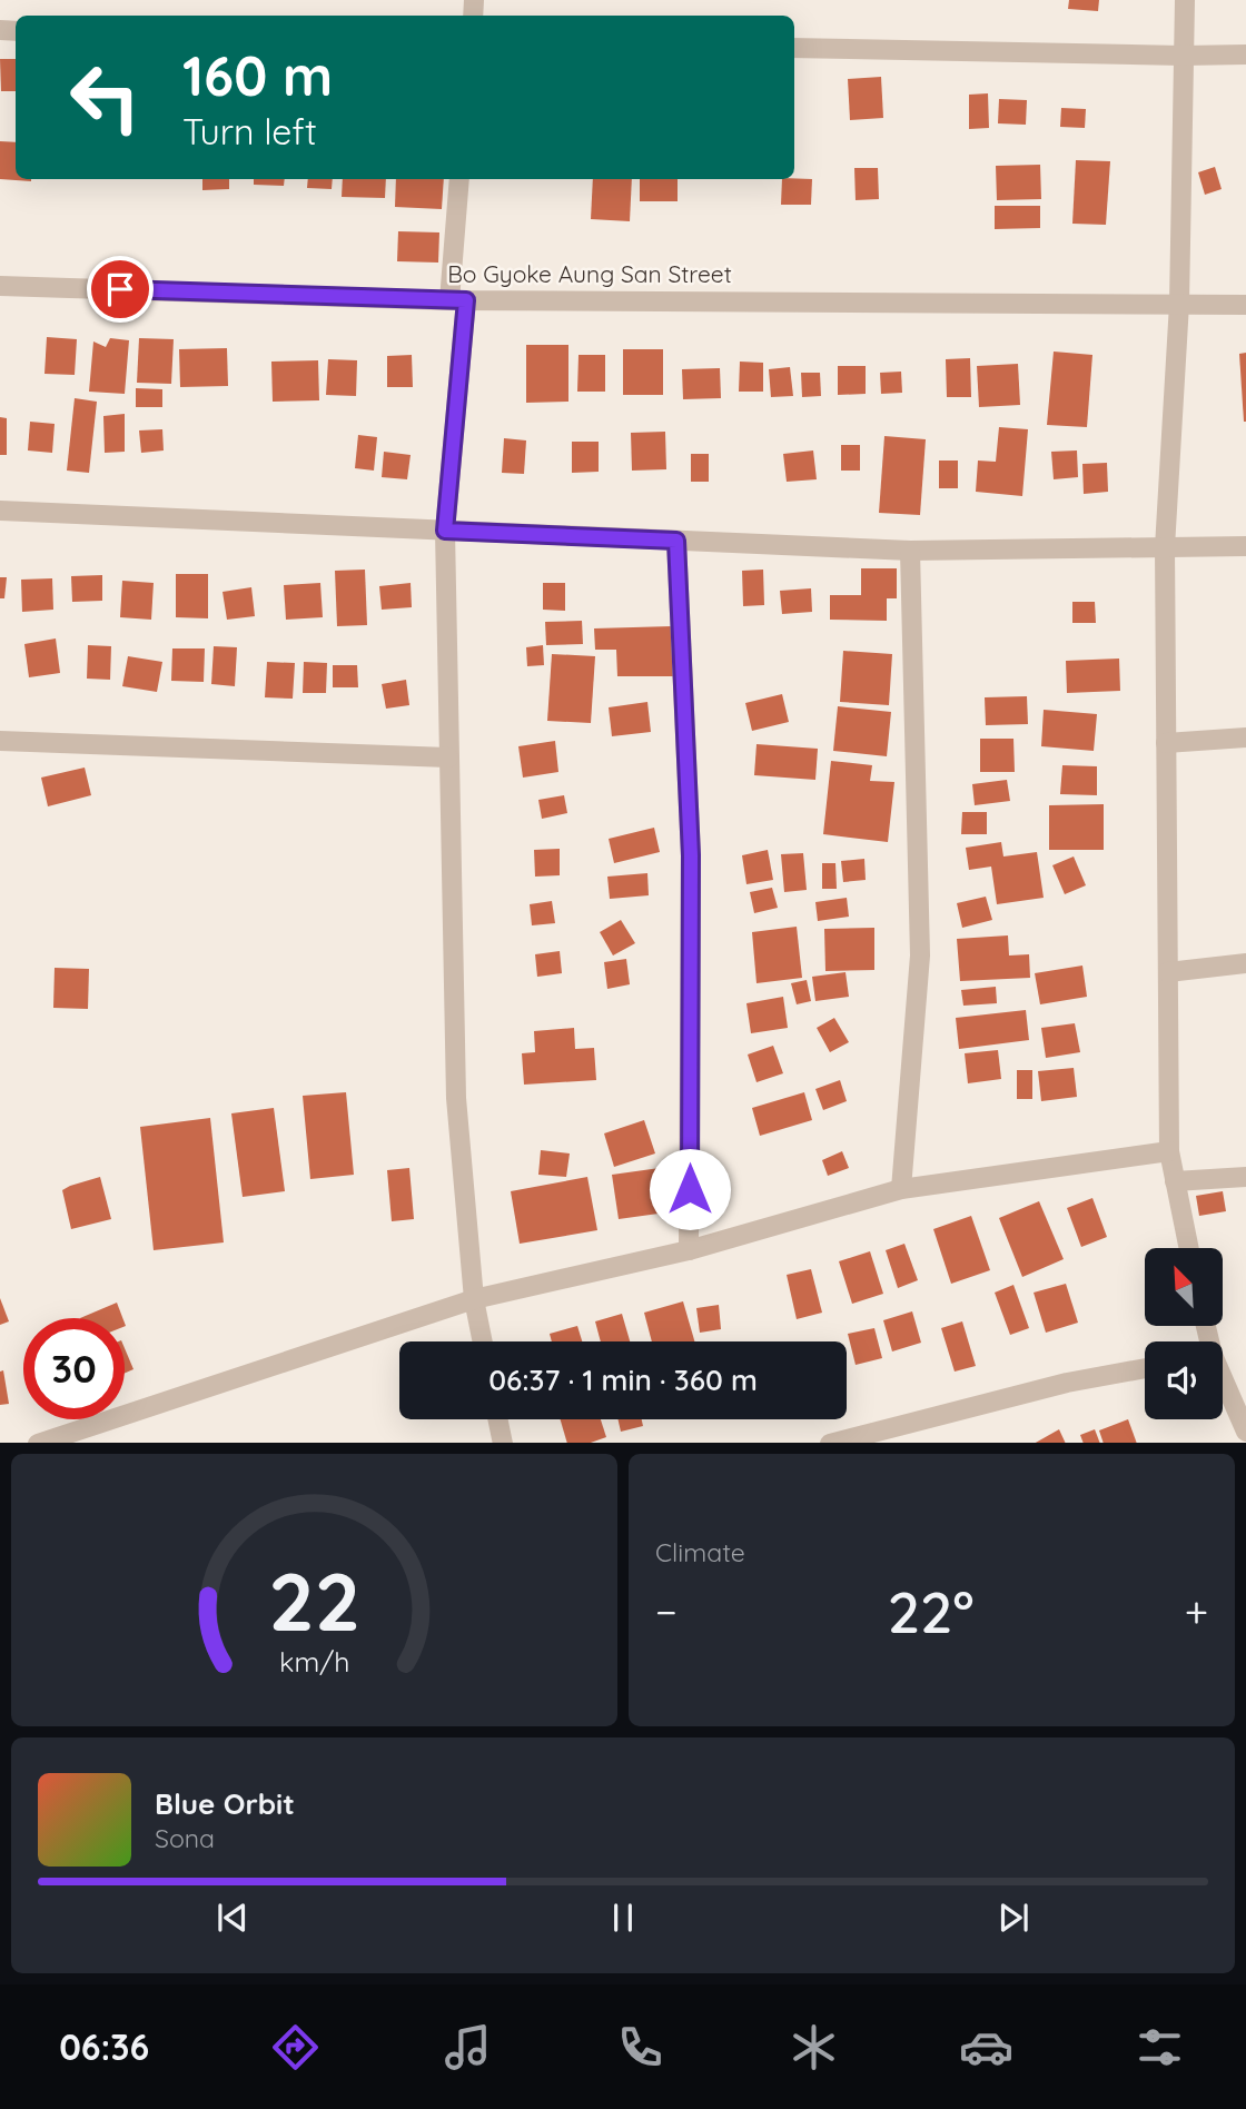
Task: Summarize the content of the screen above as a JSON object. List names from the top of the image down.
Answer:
{
  "streets": {
    "street": ["Bo Gyoke Aung San Street"]
  },
  "north": "top left",
  "page": {
    "turn": ["160 m", "Turn left"],
    "limit": "30",
    "trip": "06:37 · 1 min · 360 m",
    "tile": "Climate",
    "heat": ["−", "22°", "+"],
    "song": ["Blue Orbit", "Sona"],
    "tabs": "06:36",
    "gauge": ["22", "km/h"]
  }
}
